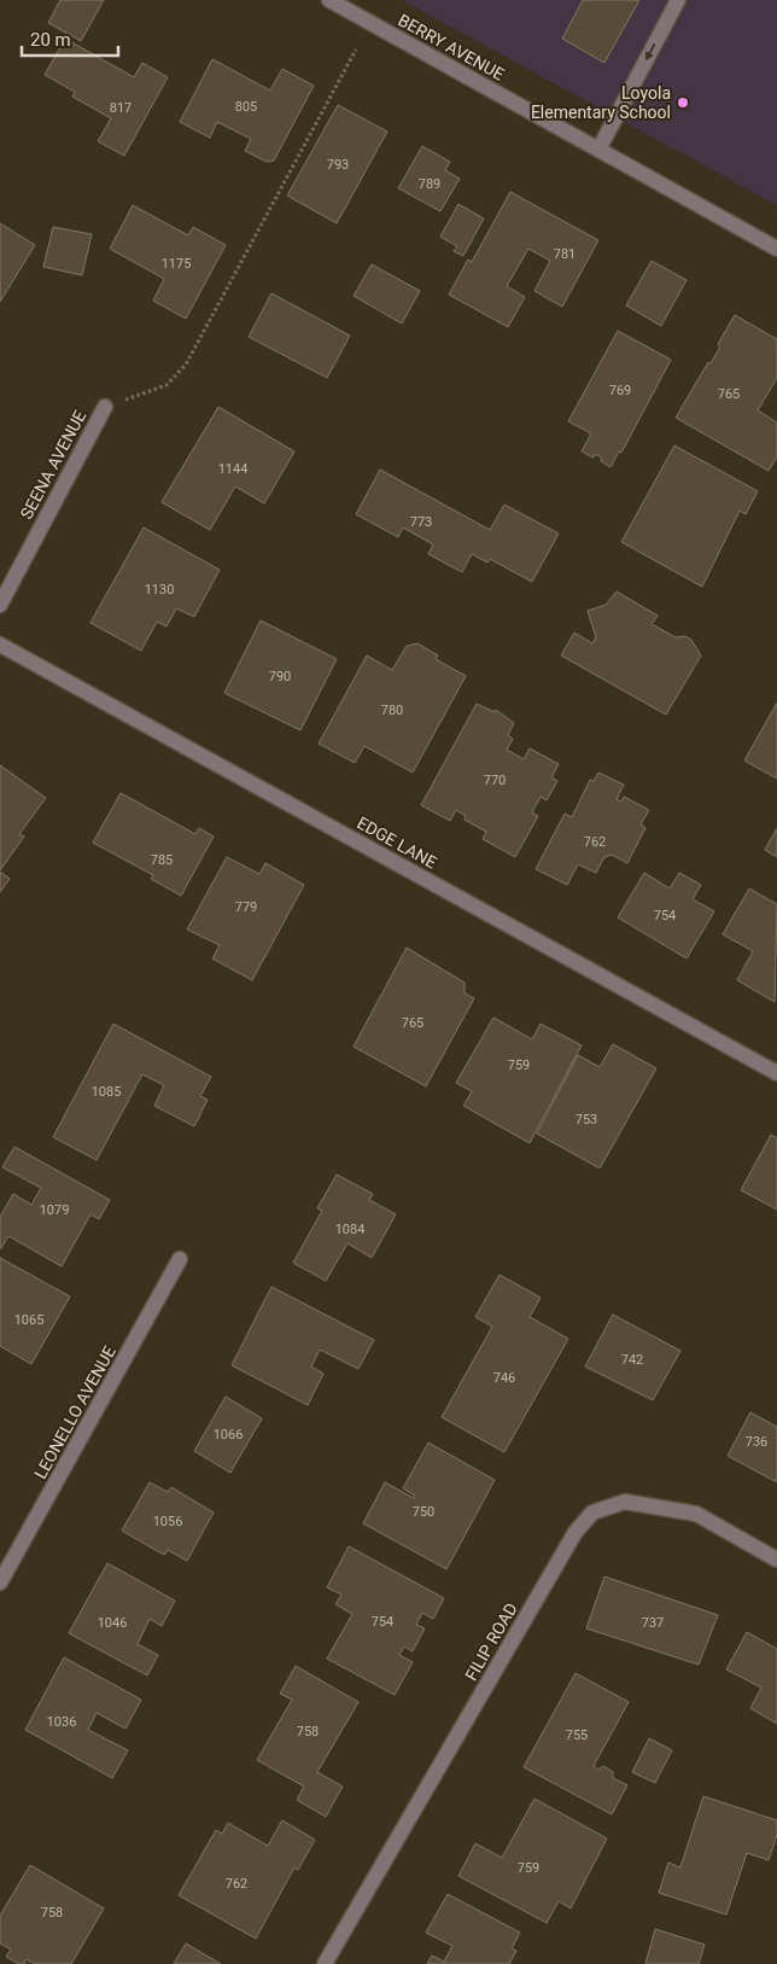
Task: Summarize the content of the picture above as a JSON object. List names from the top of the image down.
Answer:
{
  "streets": {
    "street": [
      "BERRY AVENUE",
      "SEENA AVENUE",
      "EDGE LANE",
      "LEONELLO AVENUE",
      "FILIP ROAD"
    ]
  },
  "places": ["Loyola Elementary School"],
  "house_numbers": [
    "805",
    "817",
    "793",
    "789",
    "781",
    "1175",
    "769",
    "765",
    "1144",
    "773",
    "1130",
    "790",
    "780",
    "770",
    "762",
    "785",
    "779",
    "754",
    "765",
    "759",
    "1085",
    "753",
    "1079",
    "1084",
    "1065",
    "742",
    "746",
    "1066",
    "736",
    "750",
    "1056",
    "754",
    "1046",
    "737",
    "1036",
    "758",
    "755",
    "759",
    "762",
    "758"
  ],
  "scale_bar": "20 m"
}
